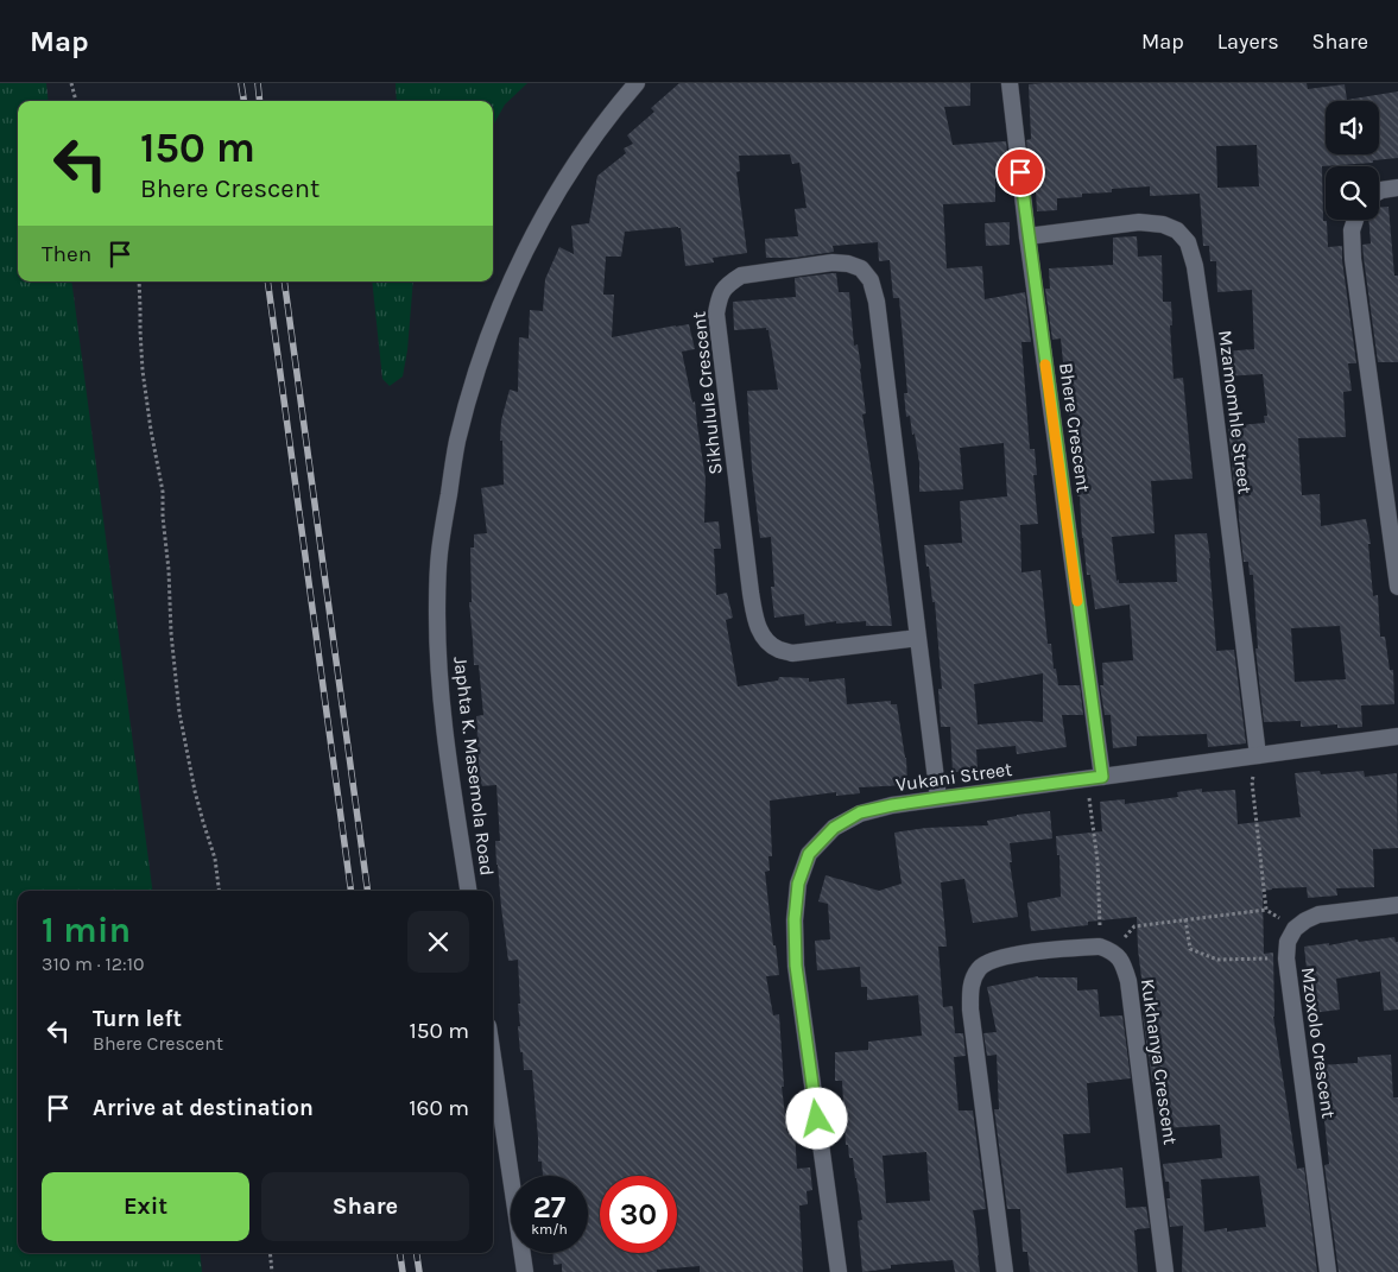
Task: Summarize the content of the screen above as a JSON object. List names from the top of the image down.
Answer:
{
  "streets": {
    "street": [
      "Sikhulule Crescent",
      "Mzamomhle Street",
      "Bhere Crescent",
      "Japhta K. Masemola Road",
      "Vukani Street",
      "Mzoxolo Crescent",
      "Kukhanya Crescent"
    ]
  },
  "crossings": [
    ["Sikhulule Crescent", "Vukani Street"],
    ["Mzamomhle Street", "Bhere Crescent"],
    ["Mzamomhle Street", "Vukani Street"],
    ["Bhere Crescent", "Vukani Street"]
  ],
  "page": {
    "header": "Map",
    "nav": ["Map", "Layers", "Share"],
    "turn": ["150 m", "Bhere Crescent"],
    "then": "Then",
    "heading": ["1 min", "310 m · 12:10"],
    "list": [
      {
        "name": "Turn left",
        "note": "Bhere Crescent",
        "value": "150 m"
      },
      {
        "name": "Arrive at destination",
        "value": "160 m"
      }
    ],
    "buttons": ["Exit", "Share"],
    "speed": "27 km/h",
    "limit": "30"
  }
}
